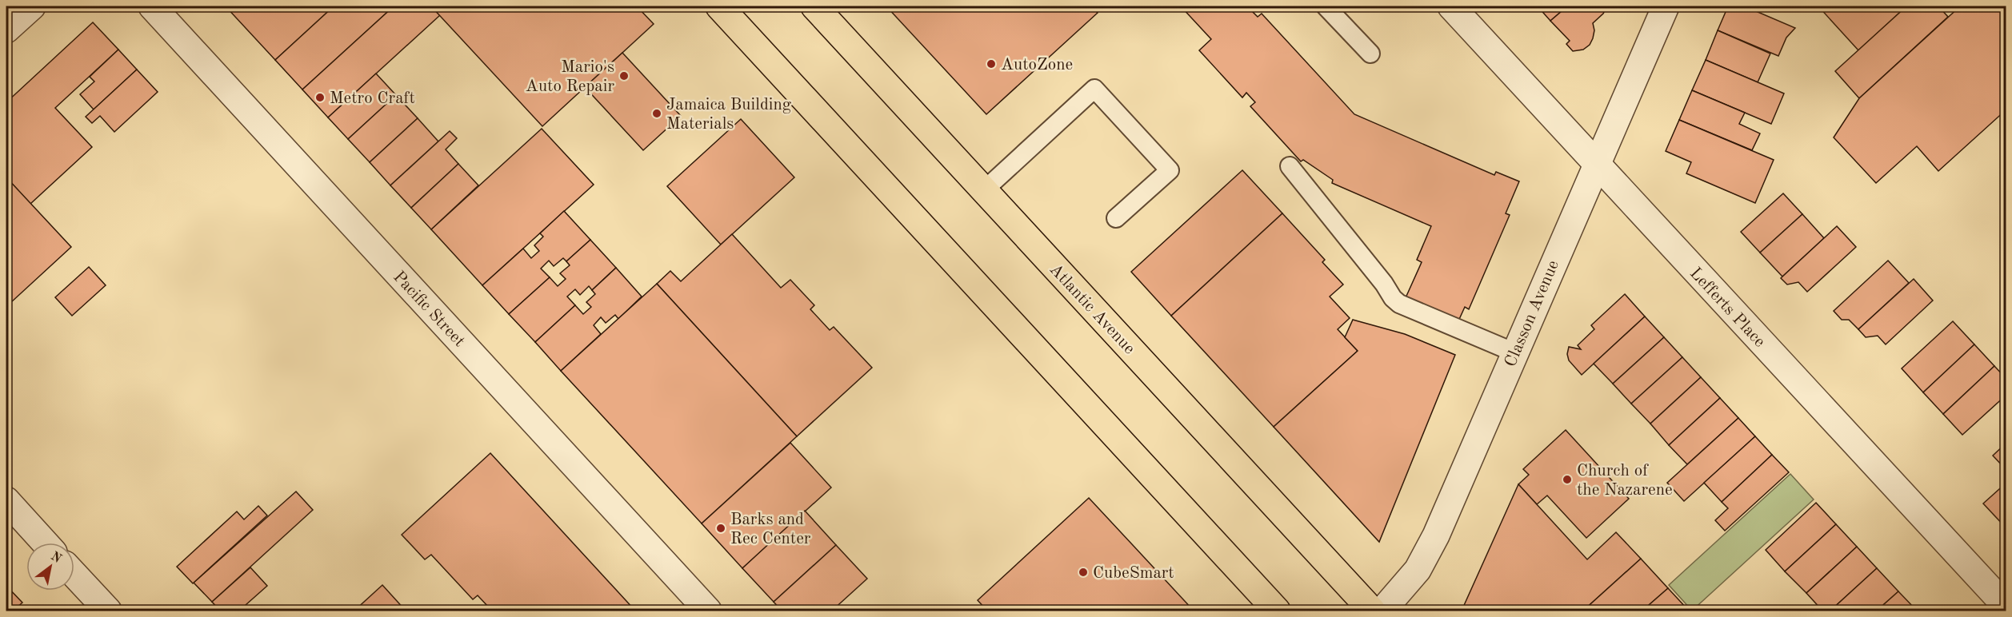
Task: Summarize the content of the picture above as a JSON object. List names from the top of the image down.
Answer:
{
  "streets": {
    "main road": ["Atlantic Avenue"],
    "street": ["Lefferts Place", "Pacific Street", "Classon Avenue"]
  },
  "crossings": [
    ["Lefferts Place", "Classon Avenue"]
  ],
  "places": [
    "AutoZone",
    "Mario's Auto Repair",
    "Metro Craft",
    "Jamaica Building Materials",
    "Church of the Nazarene",
    "Barks and Rec Center",
    "CubeSmart"
  ],
  "north": "top right"
}
